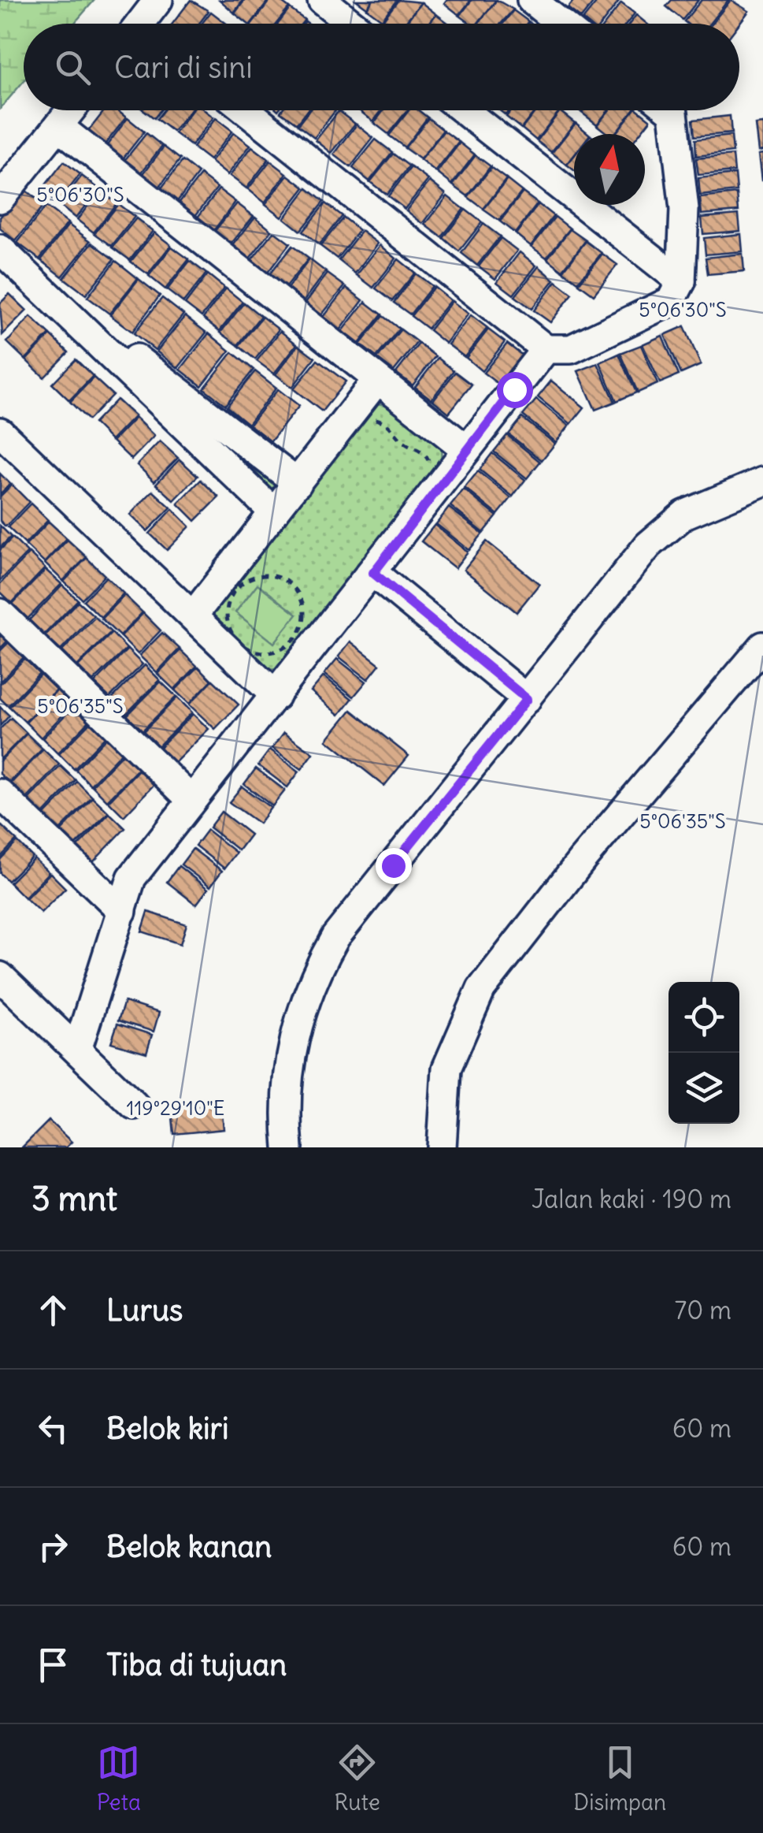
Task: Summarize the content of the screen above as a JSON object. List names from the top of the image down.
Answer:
{
  "north": "top",
  "page": {
    "search": "Cari di sini",
    "heading": ["3 mnt", "Jalan kaki · 190 m"],
    "list": [
      ["Lurus", "70 m"],
      ["Belok kiri", "60 m"],
      ["Belok kanan", "60 m"],
      "Tiba di tujuan"
    ],
    "nav": ["Peta", "Rute", "Disimpan"]
  },
  "coordinates": ["5°06'30\"S", "5°06'35\"S", "119°29'10\"E"]
}
